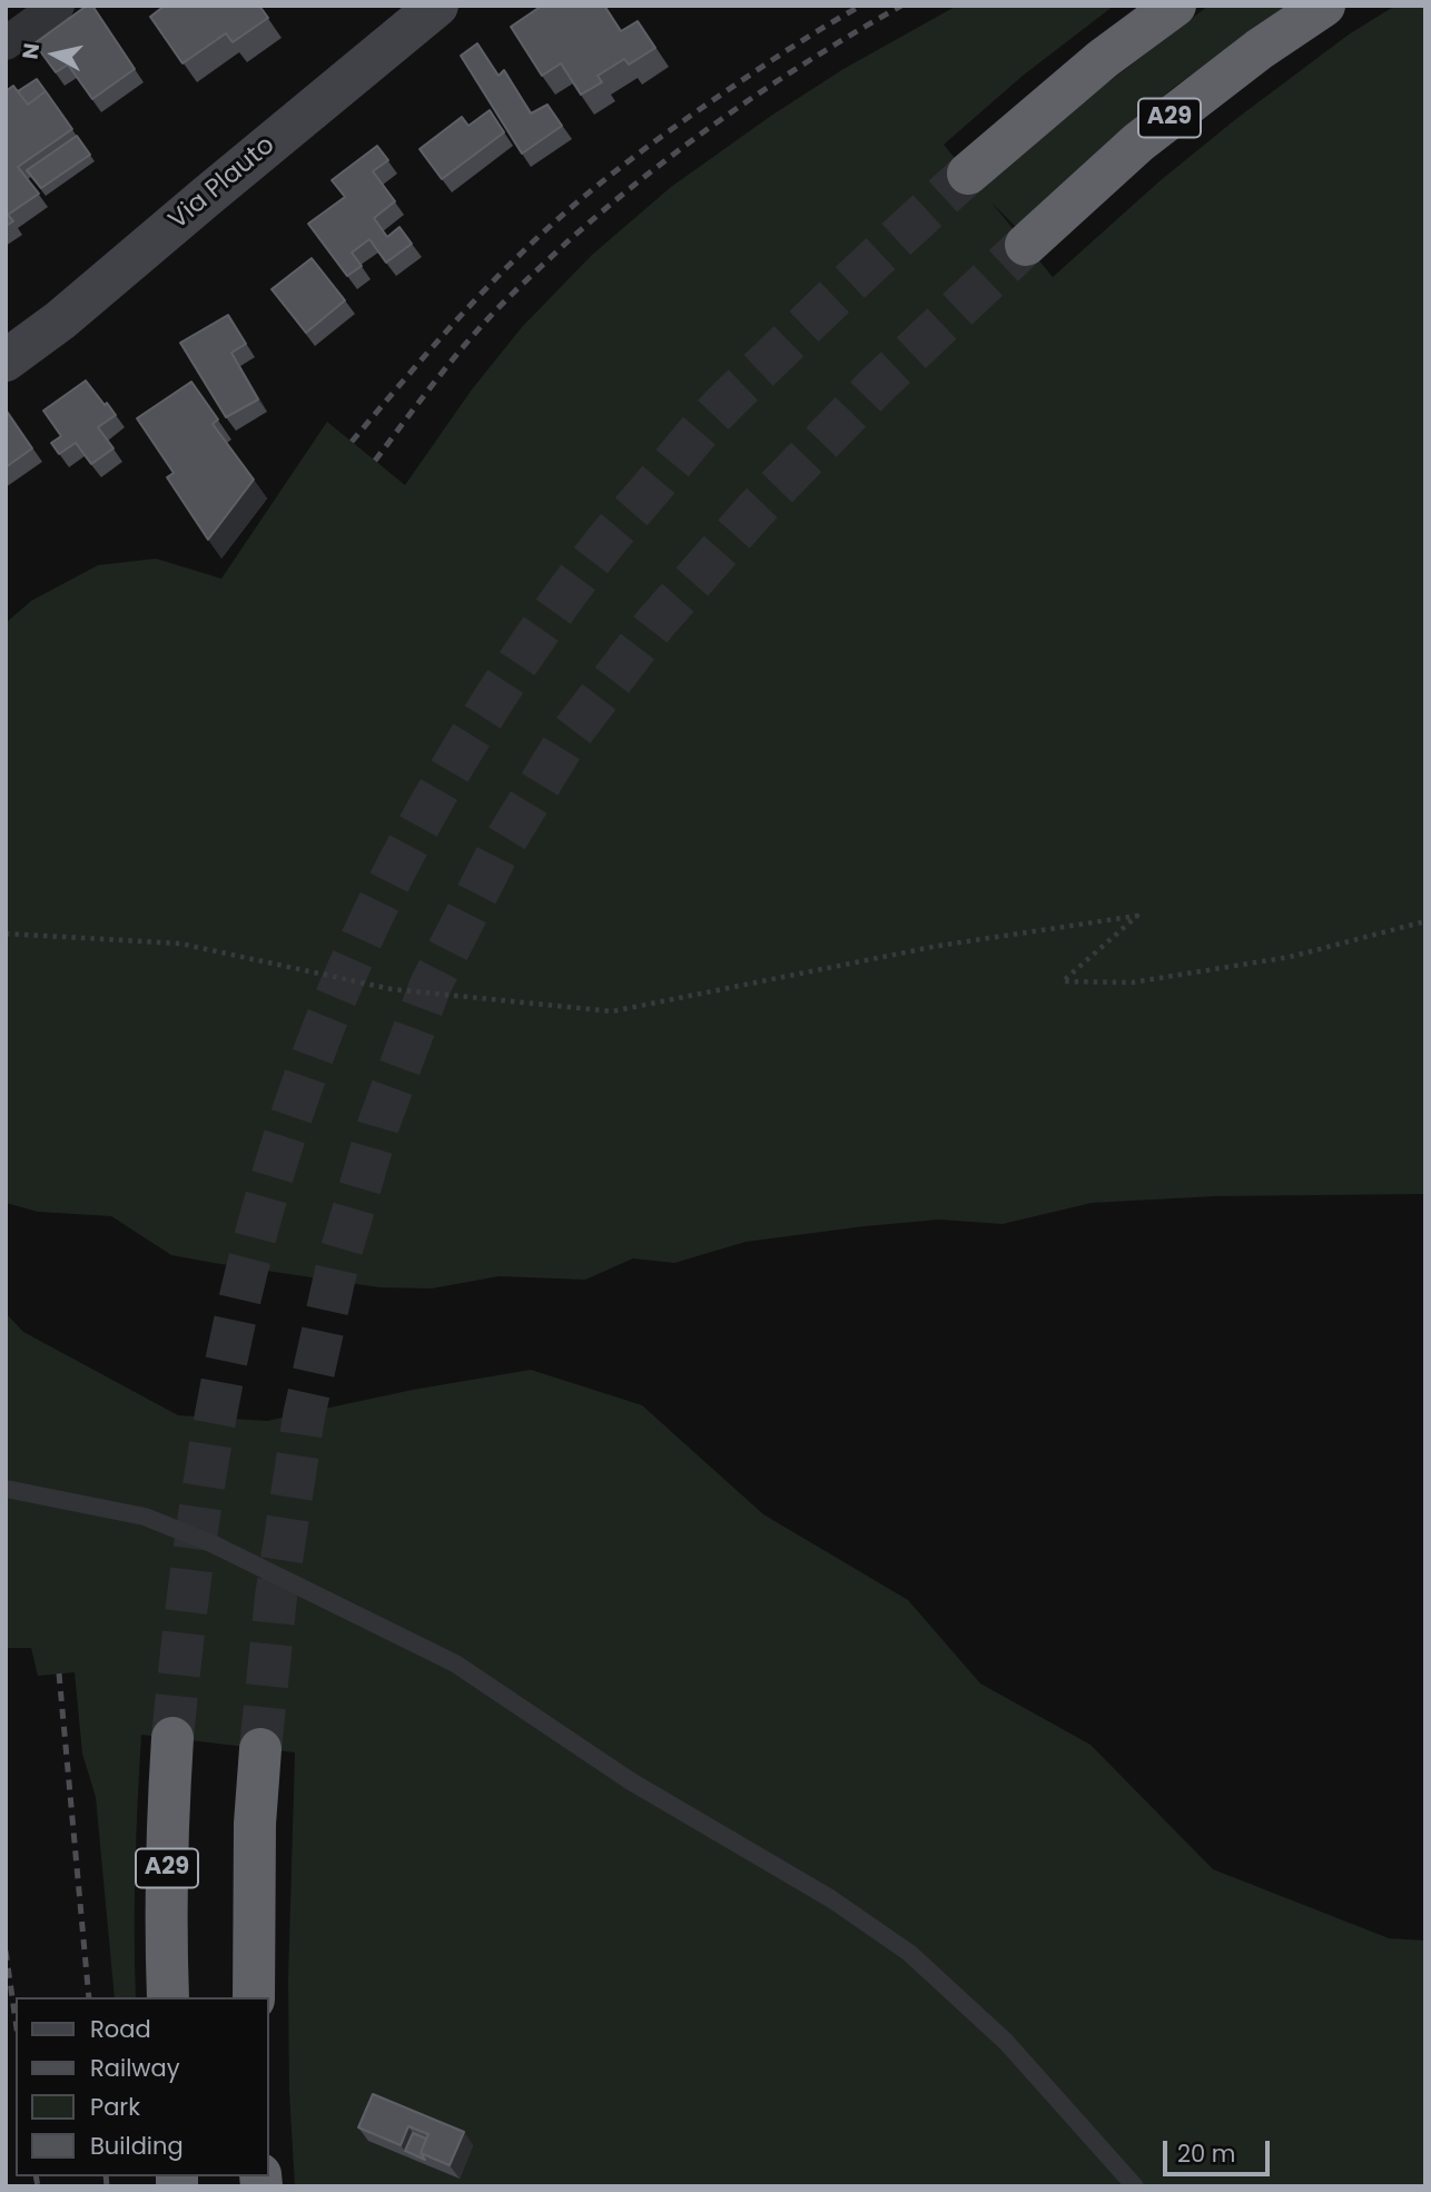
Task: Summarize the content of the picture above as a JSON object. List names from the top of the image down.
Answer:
{
  "streets": {
    "highway": ["A29"],
    "main road": ["Via Plauto"]
  },
  "legend": [
    "Road",
    "Railway",
    "Park",
    "Building"
  ],
  "scale_bar": "20 m",
  "north": "left"
}
